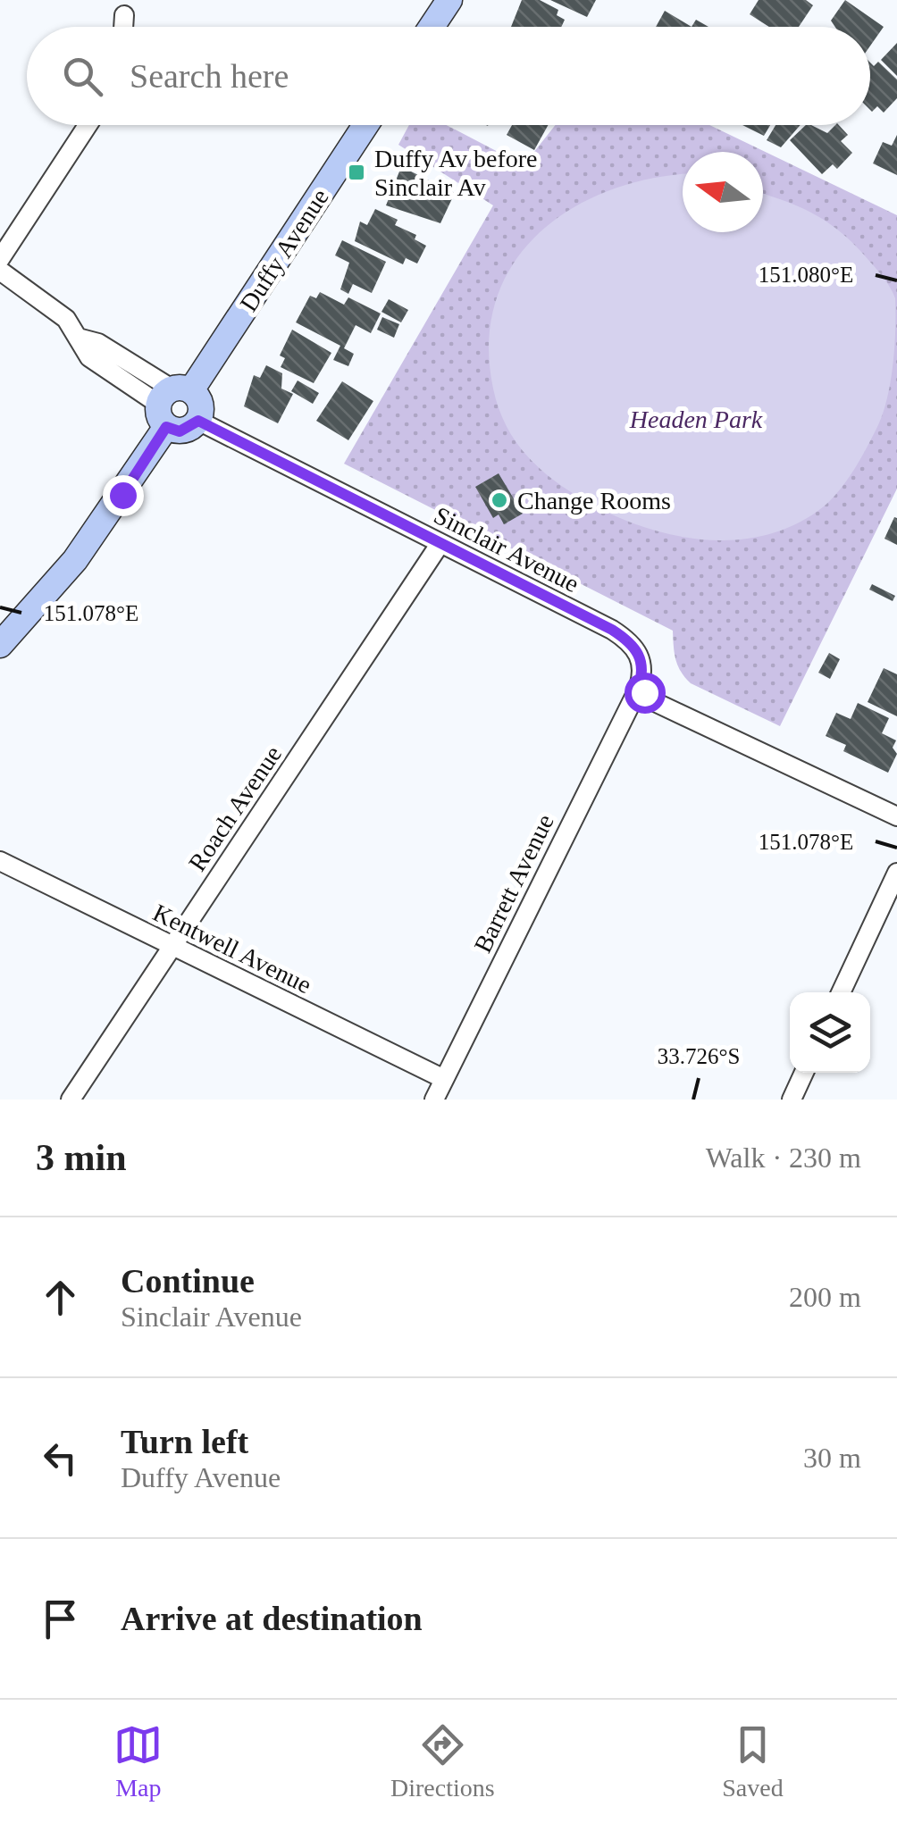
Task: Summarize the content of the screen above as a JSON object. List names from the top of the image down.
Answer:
{
  "streets": {
    "main road": ["Duffy Avenue"],
    "street": [
      "Sinclair Avenue",
      "Roach Avenue",
      "Barrett Avenue",
      "Kentwell Avenue"
    ]
  },
  "crossings": [
    ["Sinclair Avenue", "Roach Avenue"],
    ["Sinclair Avenue", "Barrett Avenue"],
    ["Roach Avenue", "Kentwell Avenue"],
    ["Barrett Avenue", "Kentwell Avenue"]
  ],
  "parks": ["Headen Park"],
  "places": {
    "transit": ["Duffy Av before Sinclair Av"],
    "other": ["Change Rooms"]
  },
  "north": "left",
  "page": {
    "search": "Search here",
    "heading": ["3 min", "Walk · 230 m"],
    "list": [
      ["Continue", "Sinclair Avenue", "200 m"],
      ["Turn left", "Duffy Avenue", "30 m"],
      "Arrive at destination"
    ],
    "nav": ["Map", "Directions", "Saved"]
  },
  "coordinates": ["151.080°E", "151.078°E", "33.726°S"]
}
